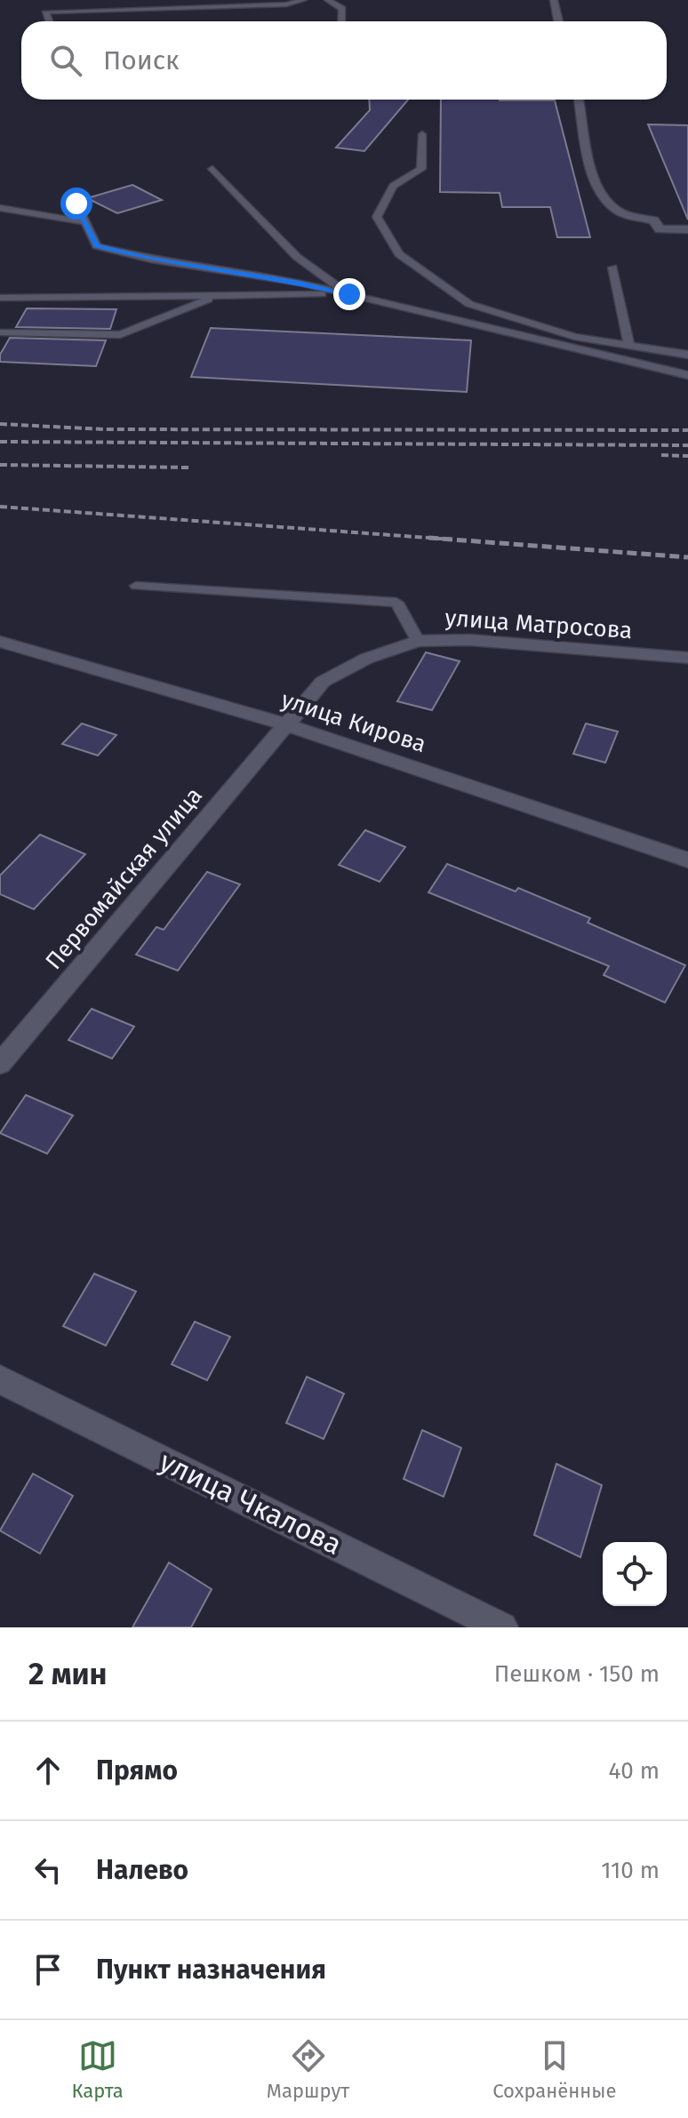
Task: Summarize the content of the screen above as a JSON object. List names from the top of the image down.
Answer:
{
  "streets": {
    "street": [
      "улица Матросова",
      "улица Кирова",
      "Первомайская улица",
      "улица Чкалова"
    ]
  },
  "crossings": [
    ["улица Матросова", "улица Кирова"],
    ["улица Матросова", "Первомайская улица"],
    ["улица Кирова", "Первомайская улица"]
  ],
  "page": {
    "search": "Поиск",
    "heading": ["2 мин", "Пешком · 150 m"],
    "list": [
      ["Прямо", "40 m"],
      ["Налево", "110 m"],
      "Пункт назначения"
    ],
    "nav": ["Карта", "Маршрут", "Сохранённые"]
  }
}
